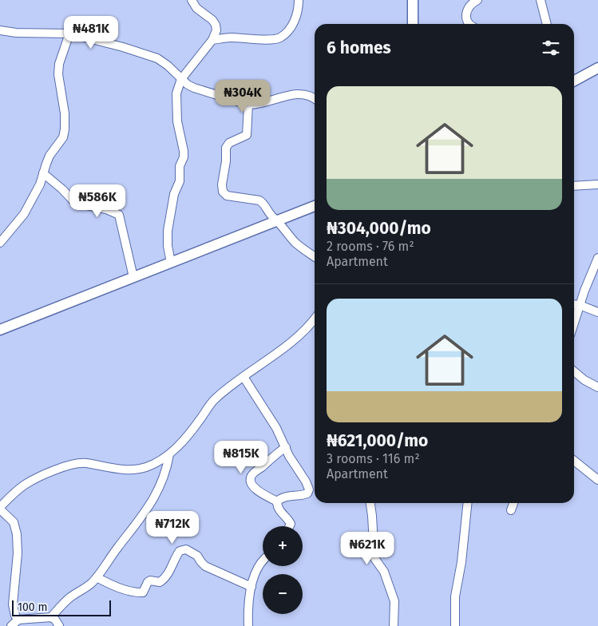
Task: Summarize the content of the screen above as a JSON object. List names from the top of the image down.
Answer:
{
  "scale_bar": "100 m",
  "page": {
    "price": [
      "₦481K",
      "₦304K",
      "₦586K",
      "₦815K",
      "₦712K",
      "₦621K"
    ],
    "heading": "6 homes",
    "list": [
      {
        "name": "₦304,000/mo",
        "note": "2 rooms · 76 m² · Apartment"
      },
      {
        "name": "₦621,000/mo",
        "note": "3 rooms · 116 m² · Apartment"
      }
    ],
    "map_buttons": ["+", "−"],
    "scale": "100 m"
  }
}
